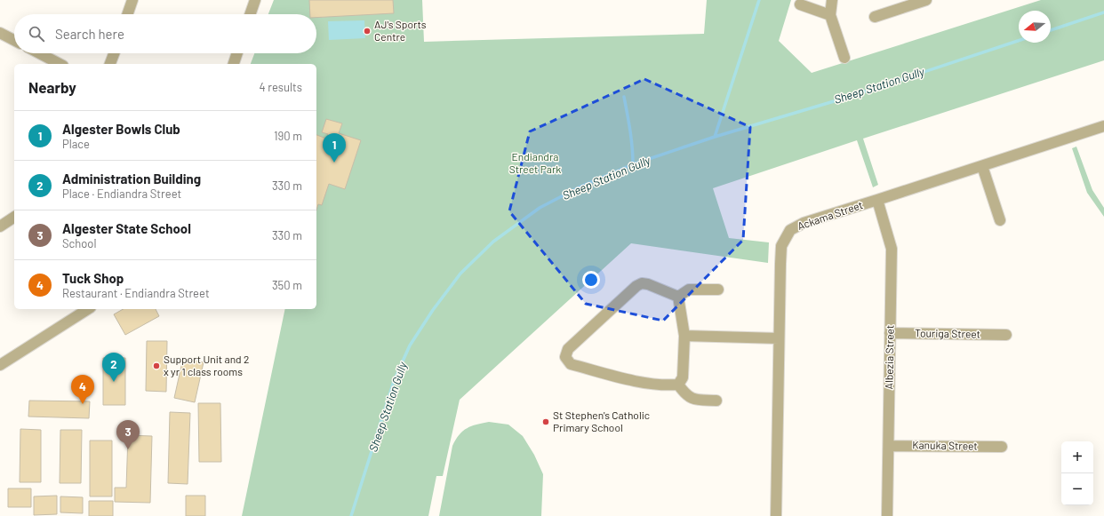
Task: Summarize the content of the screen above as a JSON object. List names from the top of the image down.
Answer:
{
  "streets": {
    "street": [
      "Ackama Street",
      "Touriga Street",
      "Albezia Street",
      "Kanuka Street"
    ]
  },
  "crossings": [
    ["Ackama Street", "Albezia Street"],
    ["Touriga Street", "Albezia Street"],
    ["Albezia Street", "Kanuka Street"]
  ],
  "water": ["Sheep Station Gully"],
  "parks": ["Endiandra Street Park"],
  "places": ["AJ's Sports Centre", "Support Unit and 2 x yr 1 class rooms", "St Stephen's Catholic Primary School"],
  "north": "left",
  "page": {
    "search": "Search here",
    "heading": ["Nearby", "4 results"],
    "list": [
      {
        "mark": "1",
        "name": "Algester Bowls Club",
        "note": "Place",
        "value": "190 m"
      },
      {
        "mark": "2",
        "name": "Administration Building",
        "note": "Place · Endiandra Street",
        "value": "330 m"
      },
      {
        "mark": "3",
        "name": "Algester State School",
        "note": "School",
        "value": "330 m"
      },
      {
        "mark": "4",
        "name": "Tuck Shop",
        "note": "Restaurant · Endiandra Street",
        "value": "350 m"
      }
    ],
    "pins": [
      "1",
      "2",
      "4",
      "3"
    ],
    "map_buttons": ["+", "−"]
  }
}
